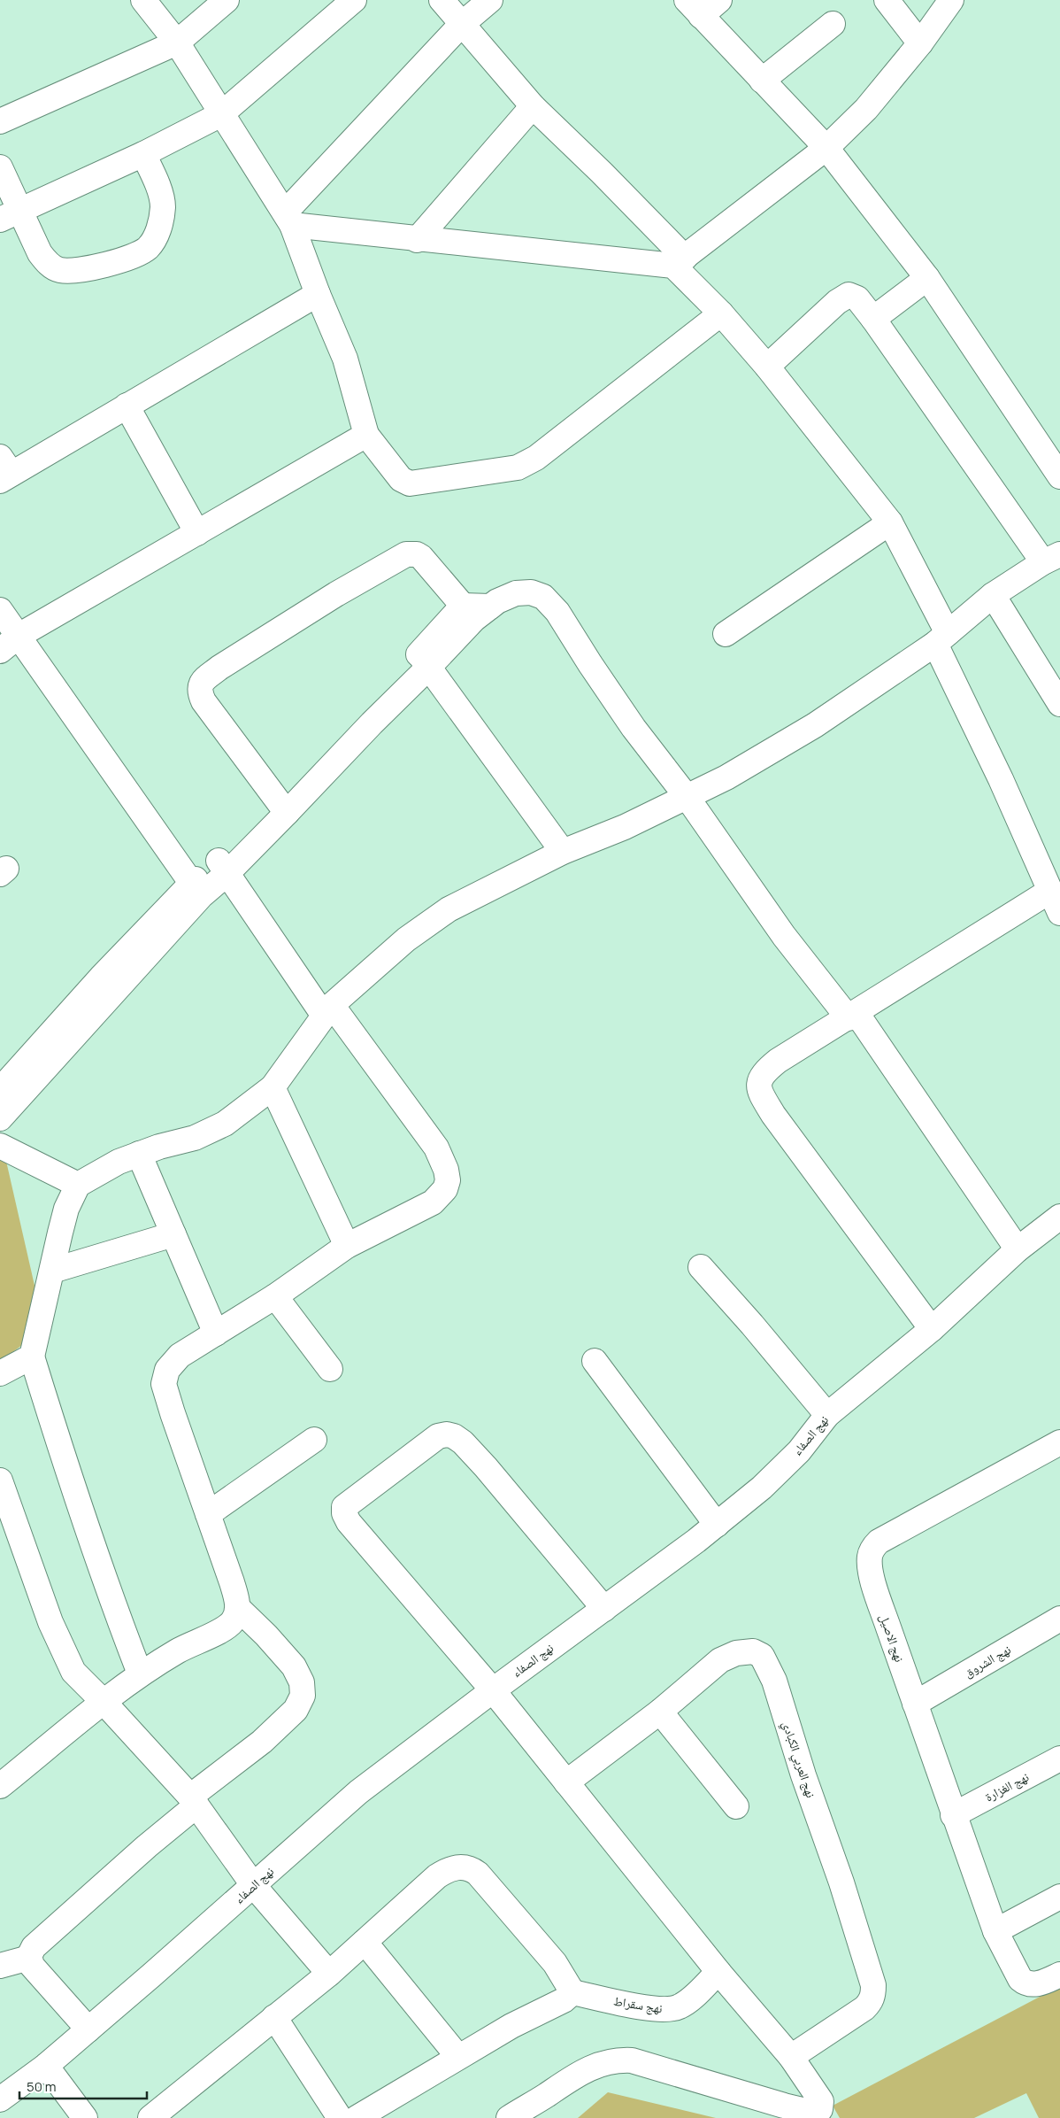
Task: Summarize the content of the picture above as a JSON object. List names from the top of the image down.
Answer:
{
  "streets": {
    "street": [
      "نهج الصفاء",
      "نهج الاصيل",
      "نهج الشروق",
      "نهج العربي الكبادي",
      "نهج الغزارة",
      "نهج سقراط"
    ]
  },
  "crossings": [
    ["نهج الاصيل", "نهج الشروق"],
    ["نهج الاصيل", "نهج الغزارة"]
  ],
  "scale_bar": "50 m"
}
